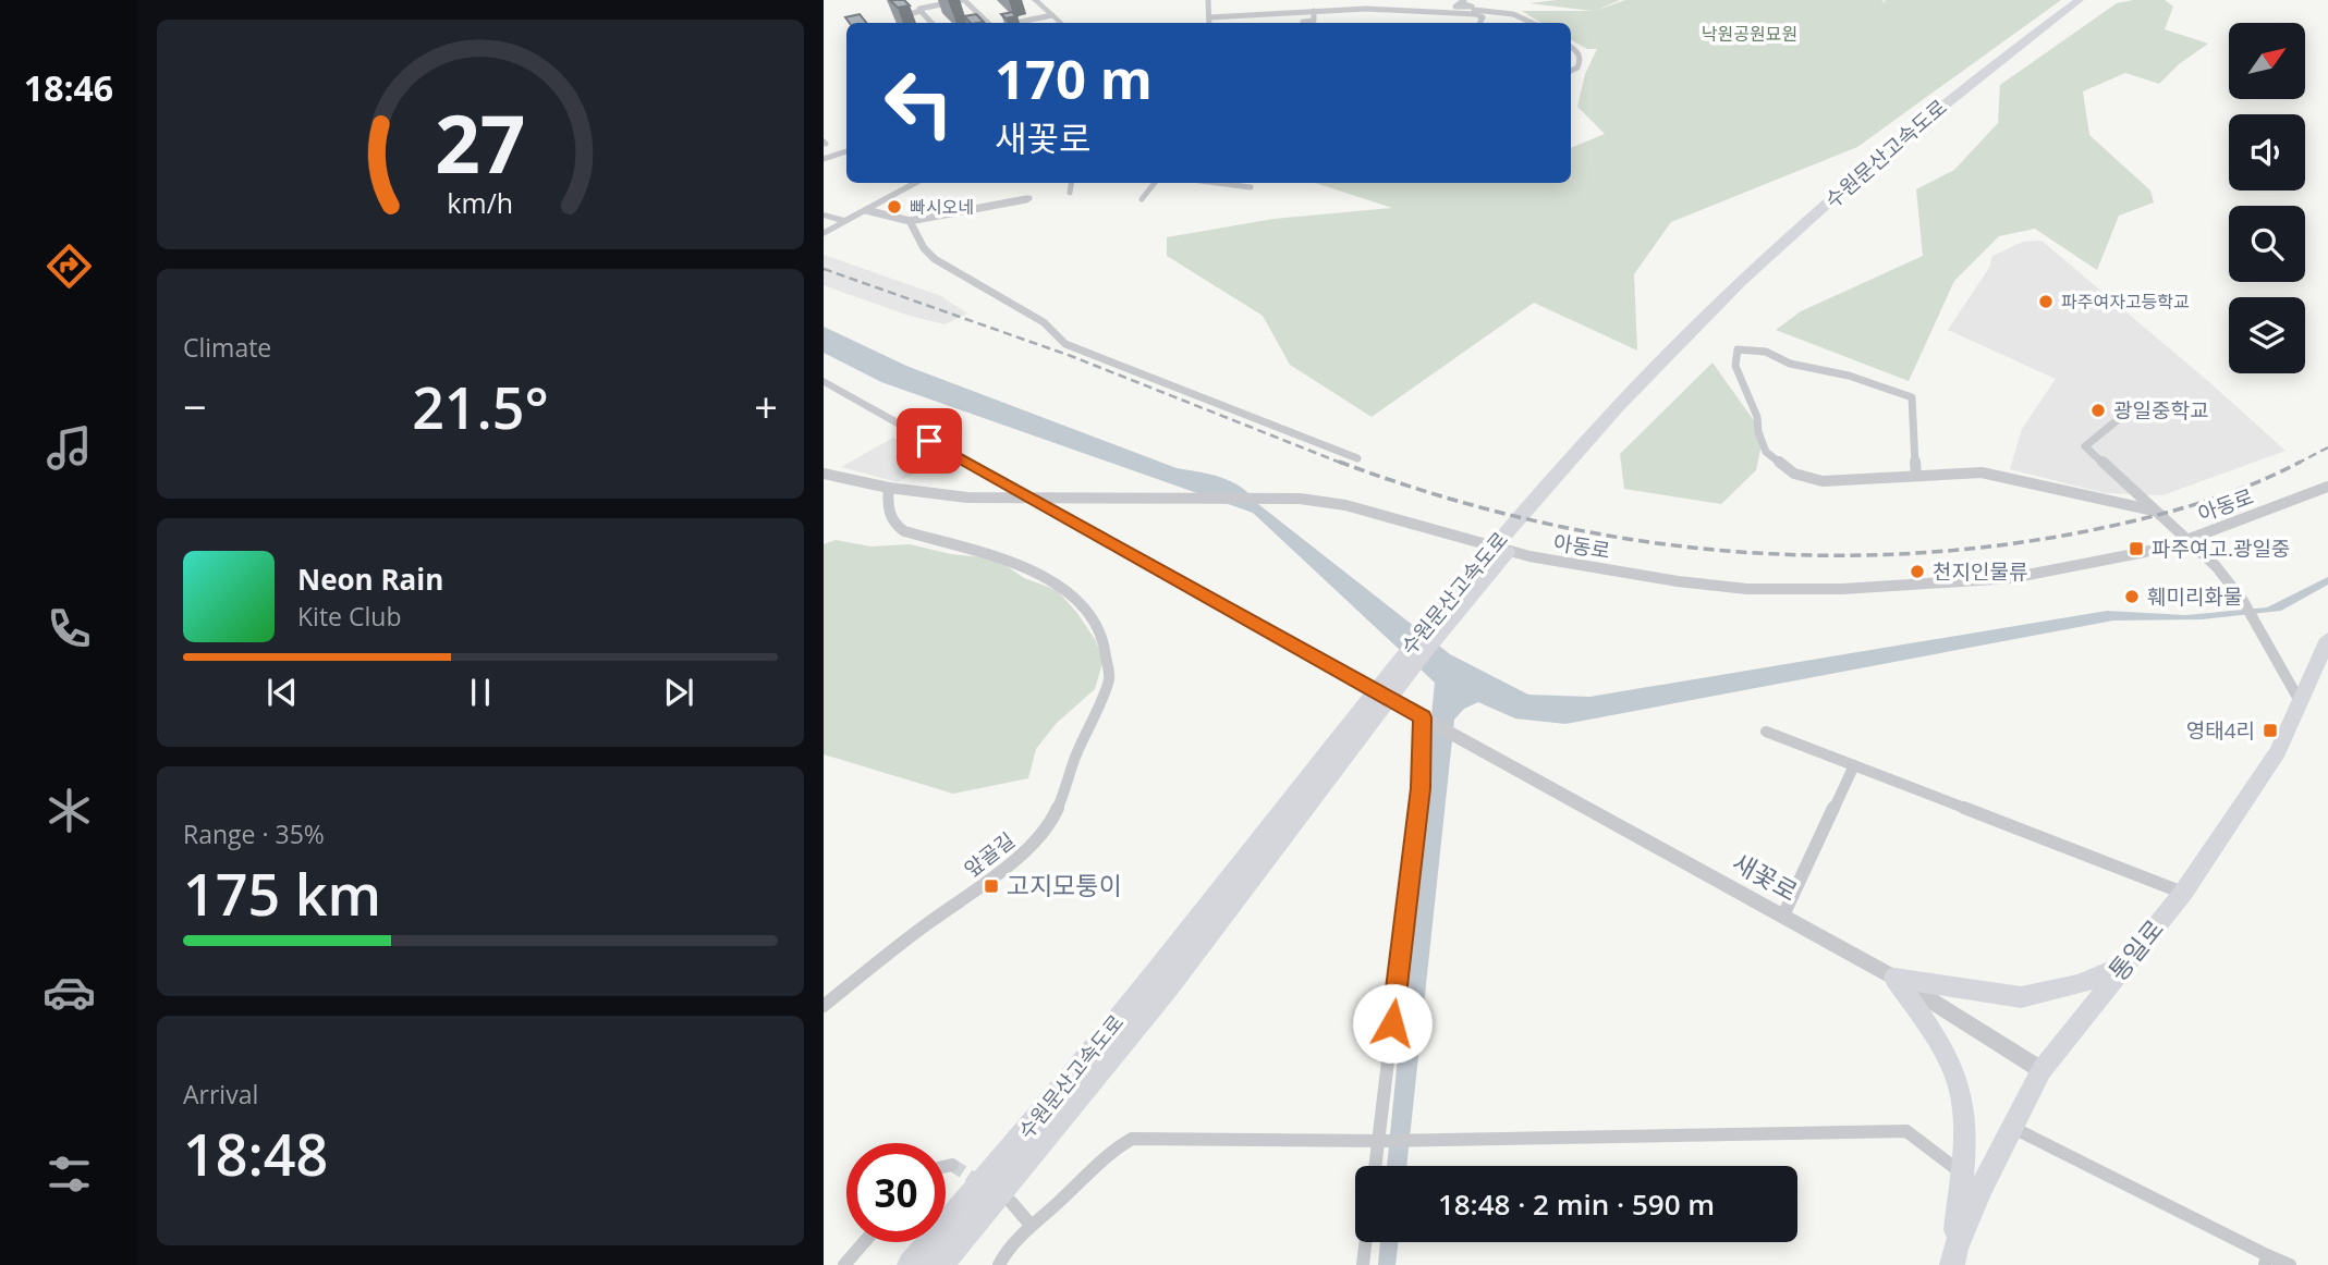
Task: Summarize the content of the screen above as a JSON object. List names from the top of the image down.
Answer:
{
  "streets": {
    "highway": ["수원문산고속도로"],
    "main road": ["통일로"],
    "street": ["아동로", "앞골길", "새꽃로"]
  },
  "crossings": [
    ["아동로", "앞골길"],
    ["새꽃로", "통일로"]
  ],
  "parks": ["낙원공원묘원"],
  "places": {
    "other": [
      "빠시오네",
      "파주여자고등학교",
      "광일중학교",
      "천지인물류",
      "훼미리화물"
    ],
    "transit": ["파주여고.광일중", "영태4리", "고지모퉁이"]
  },
  "north": "top right",
  "page": {
    "tabs": "18:46",
    "turn": ["170 m", "새꽃로"],
    "tile": [
      "Climate",
      ["Range · 35%", "175 km"],
      ["Arrival", "18:48"]
    ],
    "heat": ["−", "21.5°", "+"],
    "song": ["Neon Rain", "Kite Club"],
    "limit": "30",
    "trip": "18:48 · 2 min · 590 m",
    "gauge": ["27", "km/h"]
  }
}
